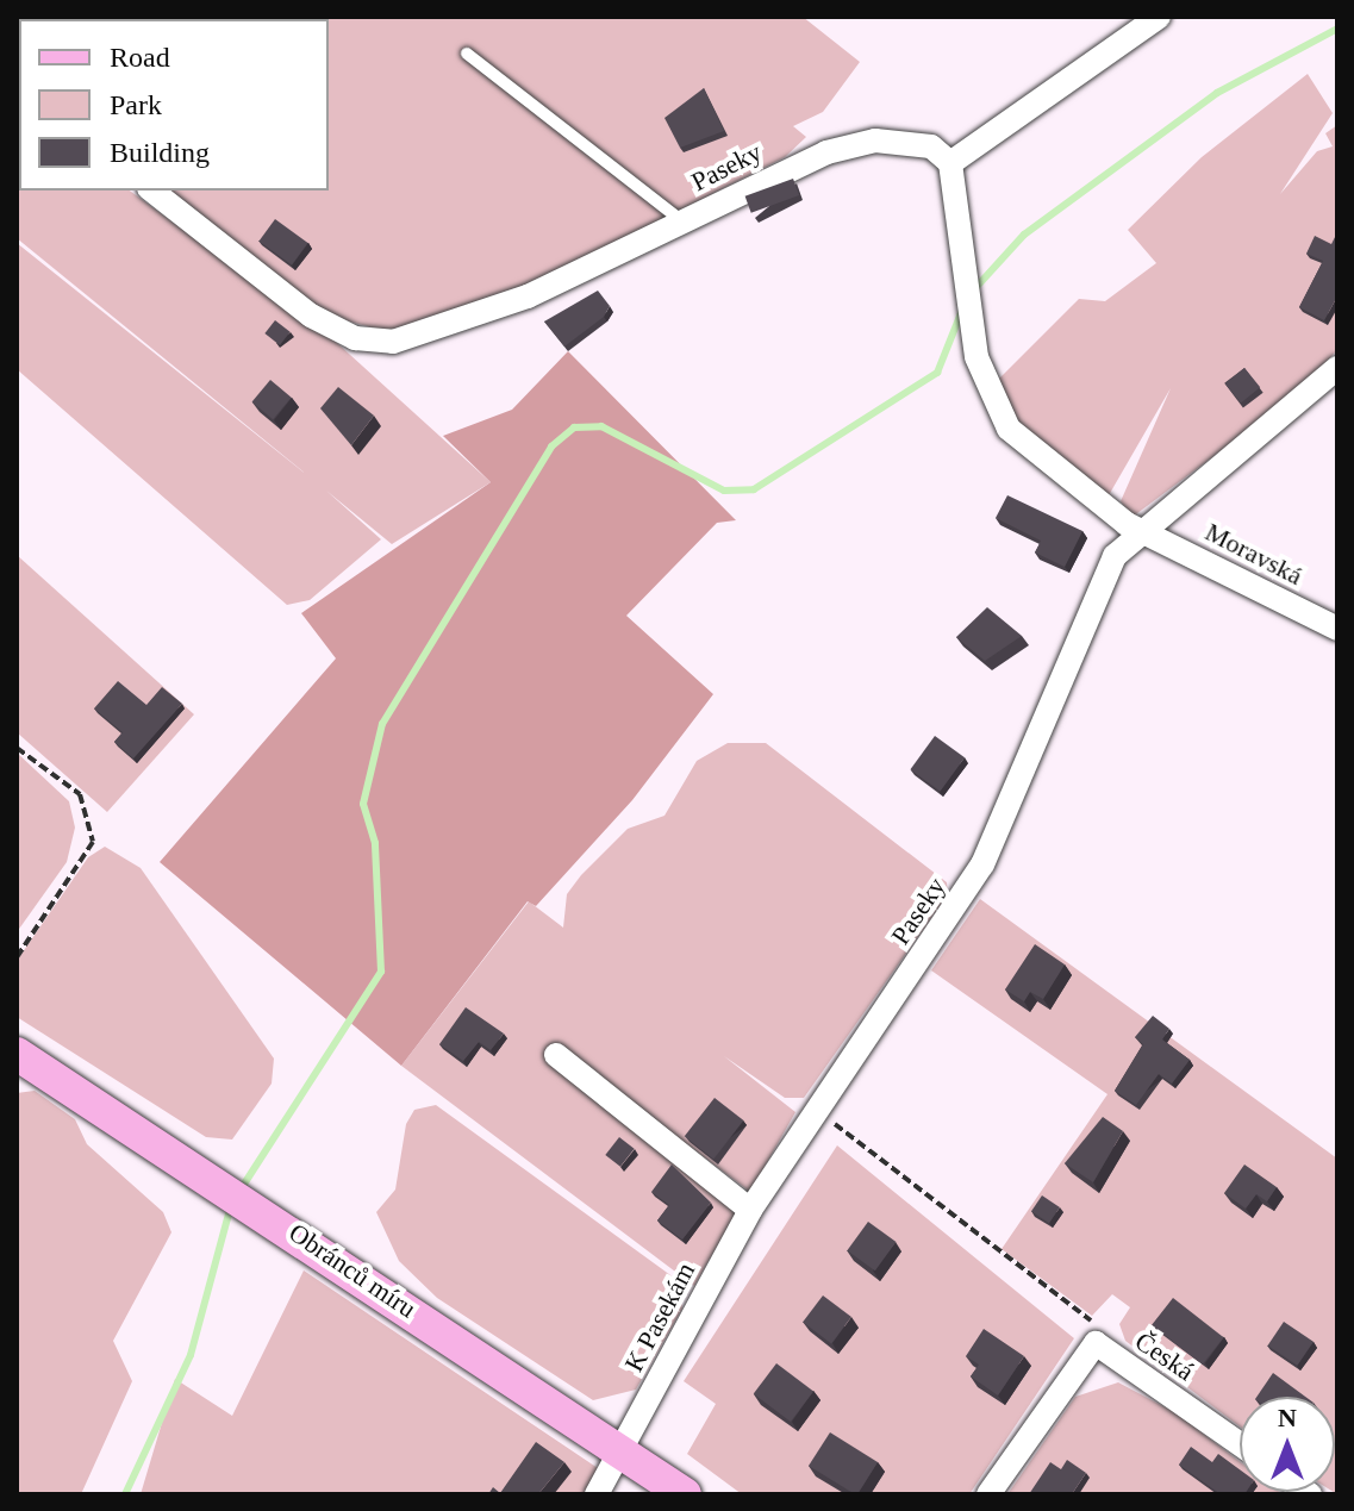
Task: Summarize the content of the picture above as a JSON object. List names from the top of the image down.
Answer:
{
  "streets": {
    "main road": ["Obránců míru"],
    "street": [
      "Paseky",
      "Moravská",
      "K Pasekám",
      "Česká"
    ]
  },
  "crossings": [
    ["Paseky", "Moravská"],
    ["Paseky", "K Pasekám"],
    ["Obránců míru", "K Pasekám"]
  ],
  "legend": ["Road", "Park", "Building"],
  "north": "top"
}
